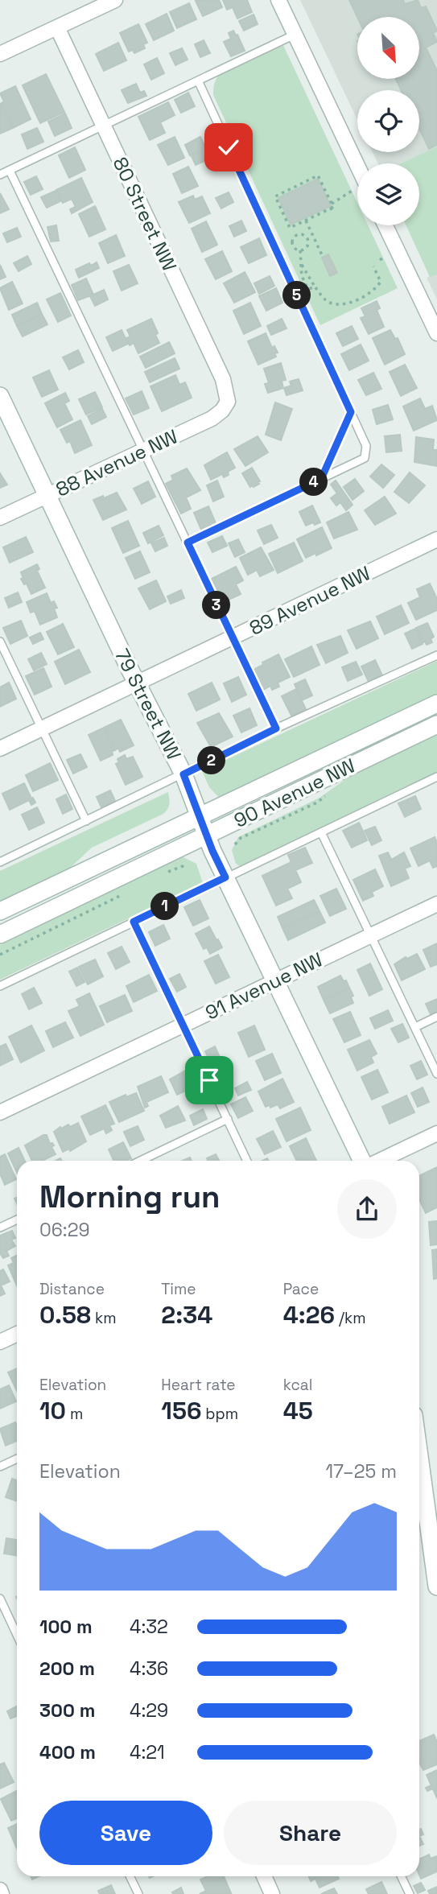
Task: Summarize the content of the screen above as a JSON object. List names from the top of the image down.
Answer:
{
  "streets": {
    "street": [
      "80 Street NW",
      "88 Avenue NW",
      "89 Avenue NW",
      "79 Street NW",
      "90 Avenue NW",
      "91 Avenue NW"
    ]
  },
  "crossings": [
    ["80 Street NW", "88 Avenue NW"],
    ["88 Avenue NW", "79 Street NW"],
    ["89 Avenue NW", "79 Street NW"],
    ["79 Street NW", "90 Avenue NW"],
    ["79 Street NW", "91 Avenue NW"]
  ],
  "north": "bottom right",
  "page": {
    "pins": [
      "5",
      "4",
      "3",
      "2",
      "1"
    ],
    "heading": ["Morning run", "06:29"],
    "stats": [
      ["Distance", "0.58 km"],
      ["Time", "2:34"],
      ["Pace", "4:26 /km"],
      ["Elevation", "10 m"],
      ["Heart rate", "156 bpm"],
      ["kcal", "45"]
    ],
    "chart": ["Elevation", "17–25 m"],
    "list": [
      {
        "name": "100 m",
        "note": "4:32"
      },
      {
        "name": "200 m",
        "note": "4:36"
      },
      {
        "name": "300 m",
        "note": "4:29"
      },
      {
        "name": "400 m",
        "note": "4:21"
      }
    ],
    "buttons": ["Save", "Share"]
  }
}
